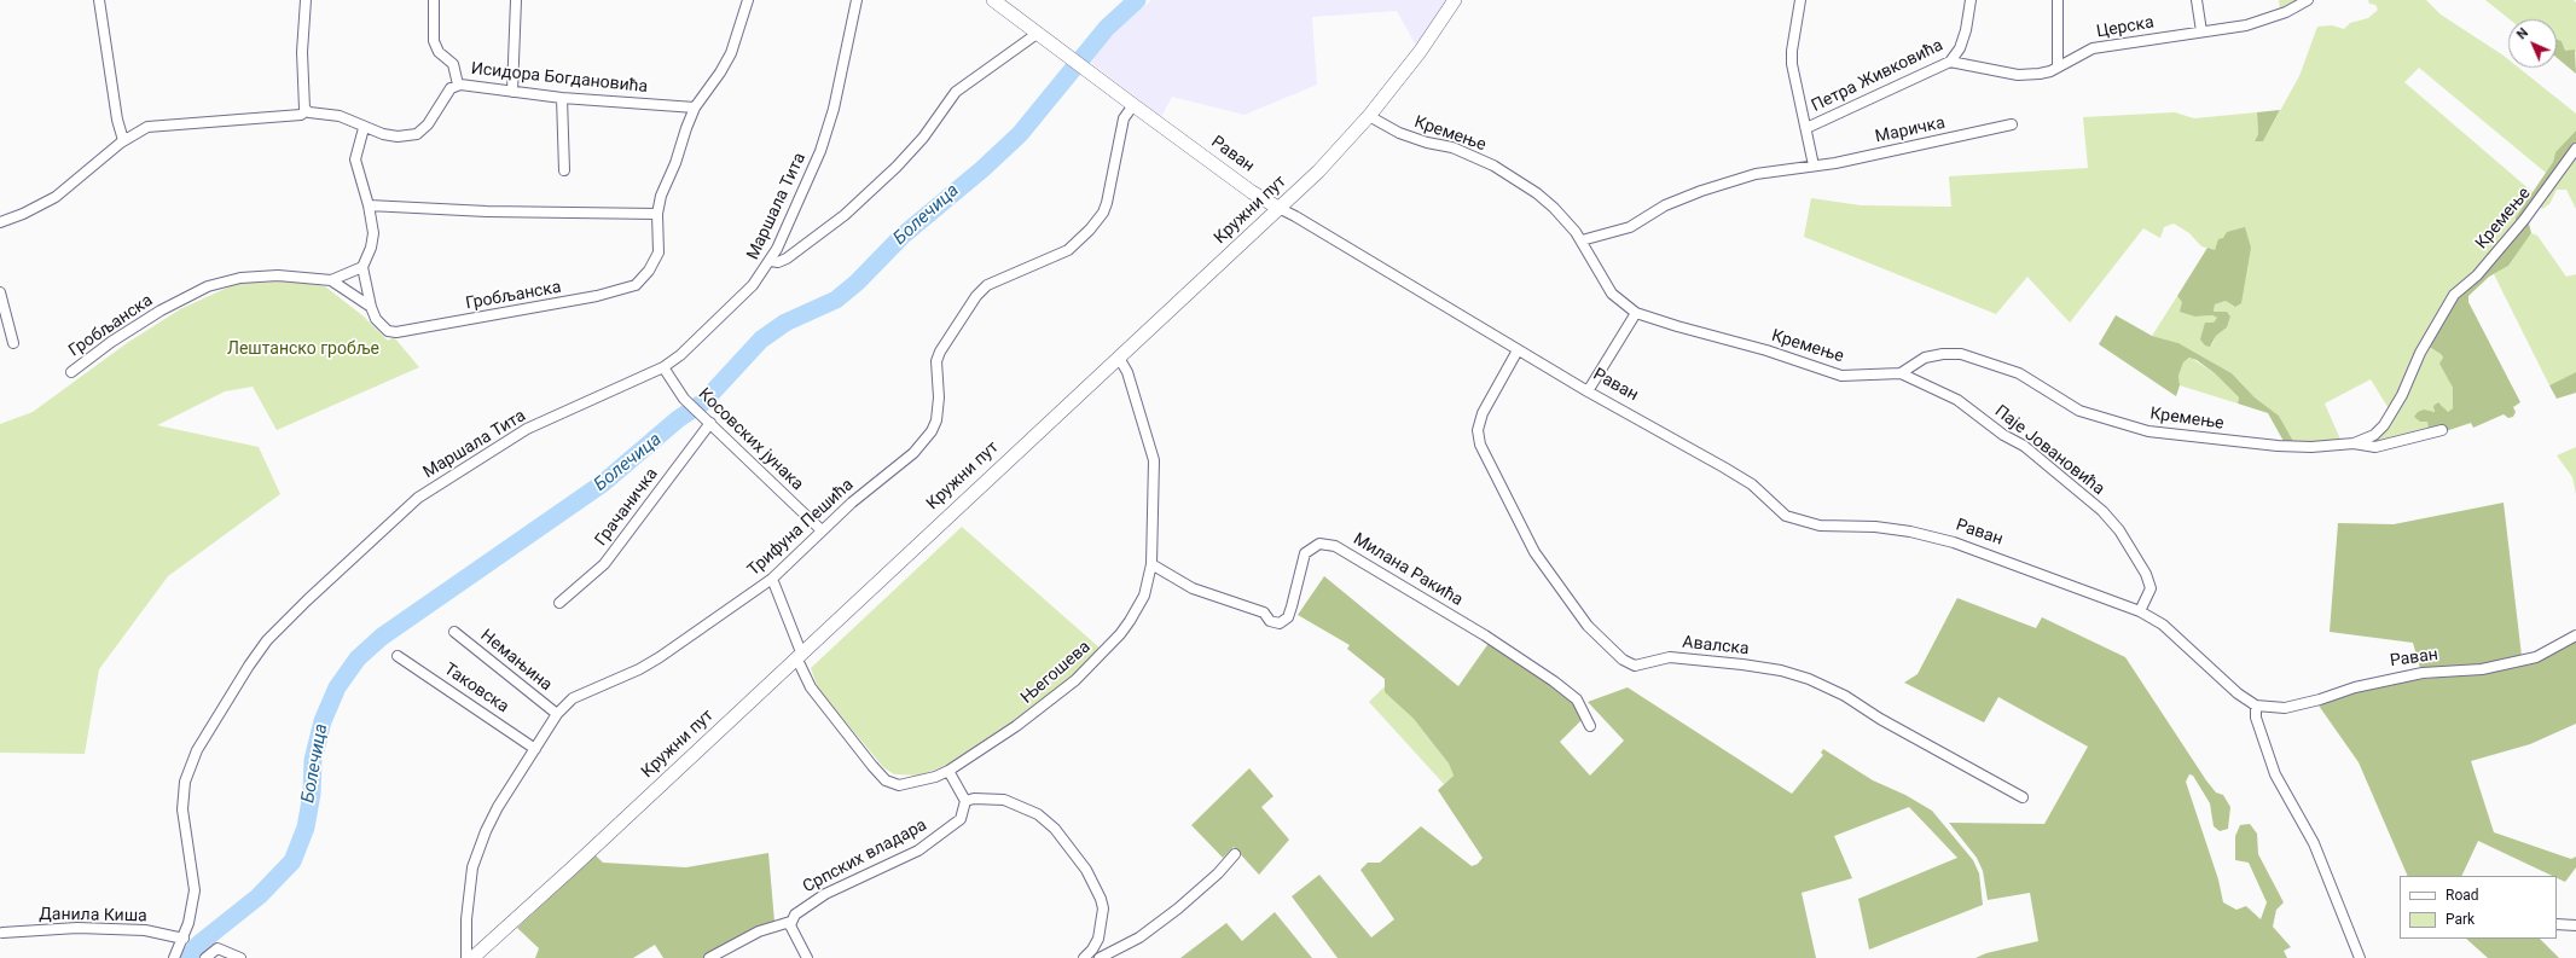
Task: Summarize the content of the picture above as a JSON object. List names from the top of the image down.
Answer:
{
  "streets": {
    "main road": ["Раван", "Кружни пут"],
    "street": [
      "Церска",
      "Петра Живковића",
      "Исидора Богдановића",
      "Маричка",
      "Кремење",
      "Маршала Тита",
      "Гробљанска",
      "Косовских јунака",
      "Паје Јовановића",
      "Грачаничка",
      "Трифуна Пешића",
      "Милана Ракића",
      "Авалска",
      "Немањина",
      "Његошева",
      "Таковска",
      "Српских владара",
      "Данила Киша"
    ]
  },
  "crossings": [
    ["Церска", "Петра Живковића"],
    ["Петра Живковића", "Маричка"],
    ["Исидора Богдановића", "Гробљанска"],
    ["Кремење", "Кружни пут"],
    ["Кремење", "Паје Јовановића"],
    ["Раван", "Кружни пут"],
    ["Раван", "Паје Јовановића"],
    ["Раван", "Трифуна Пешића"],
    ["Раван", "Авалска"],
    ["Маршала Тита", "Косовских јунака"],
    ["Маршала Тита", "Данила Киша"],
    ["Кружни пут", "Његошева"],
    ["Косовских јунака", "Грачаничка"],
    ["Косовских јунака", "Трифуна Пешића"],
    ["Трифуна Пешића", "Немањина"],
    ["Трифуна Пешића", "Његошева"],
    ["Трифуна Пешића", "Таковска"],
    ["Милана Ракића", "Његошева"]
  ],
  "water": ["Болечица"],
  "parks": ["Лештанско гробље"],
  "legend": ["Road", "Park"],
  "north": "top left"
}
